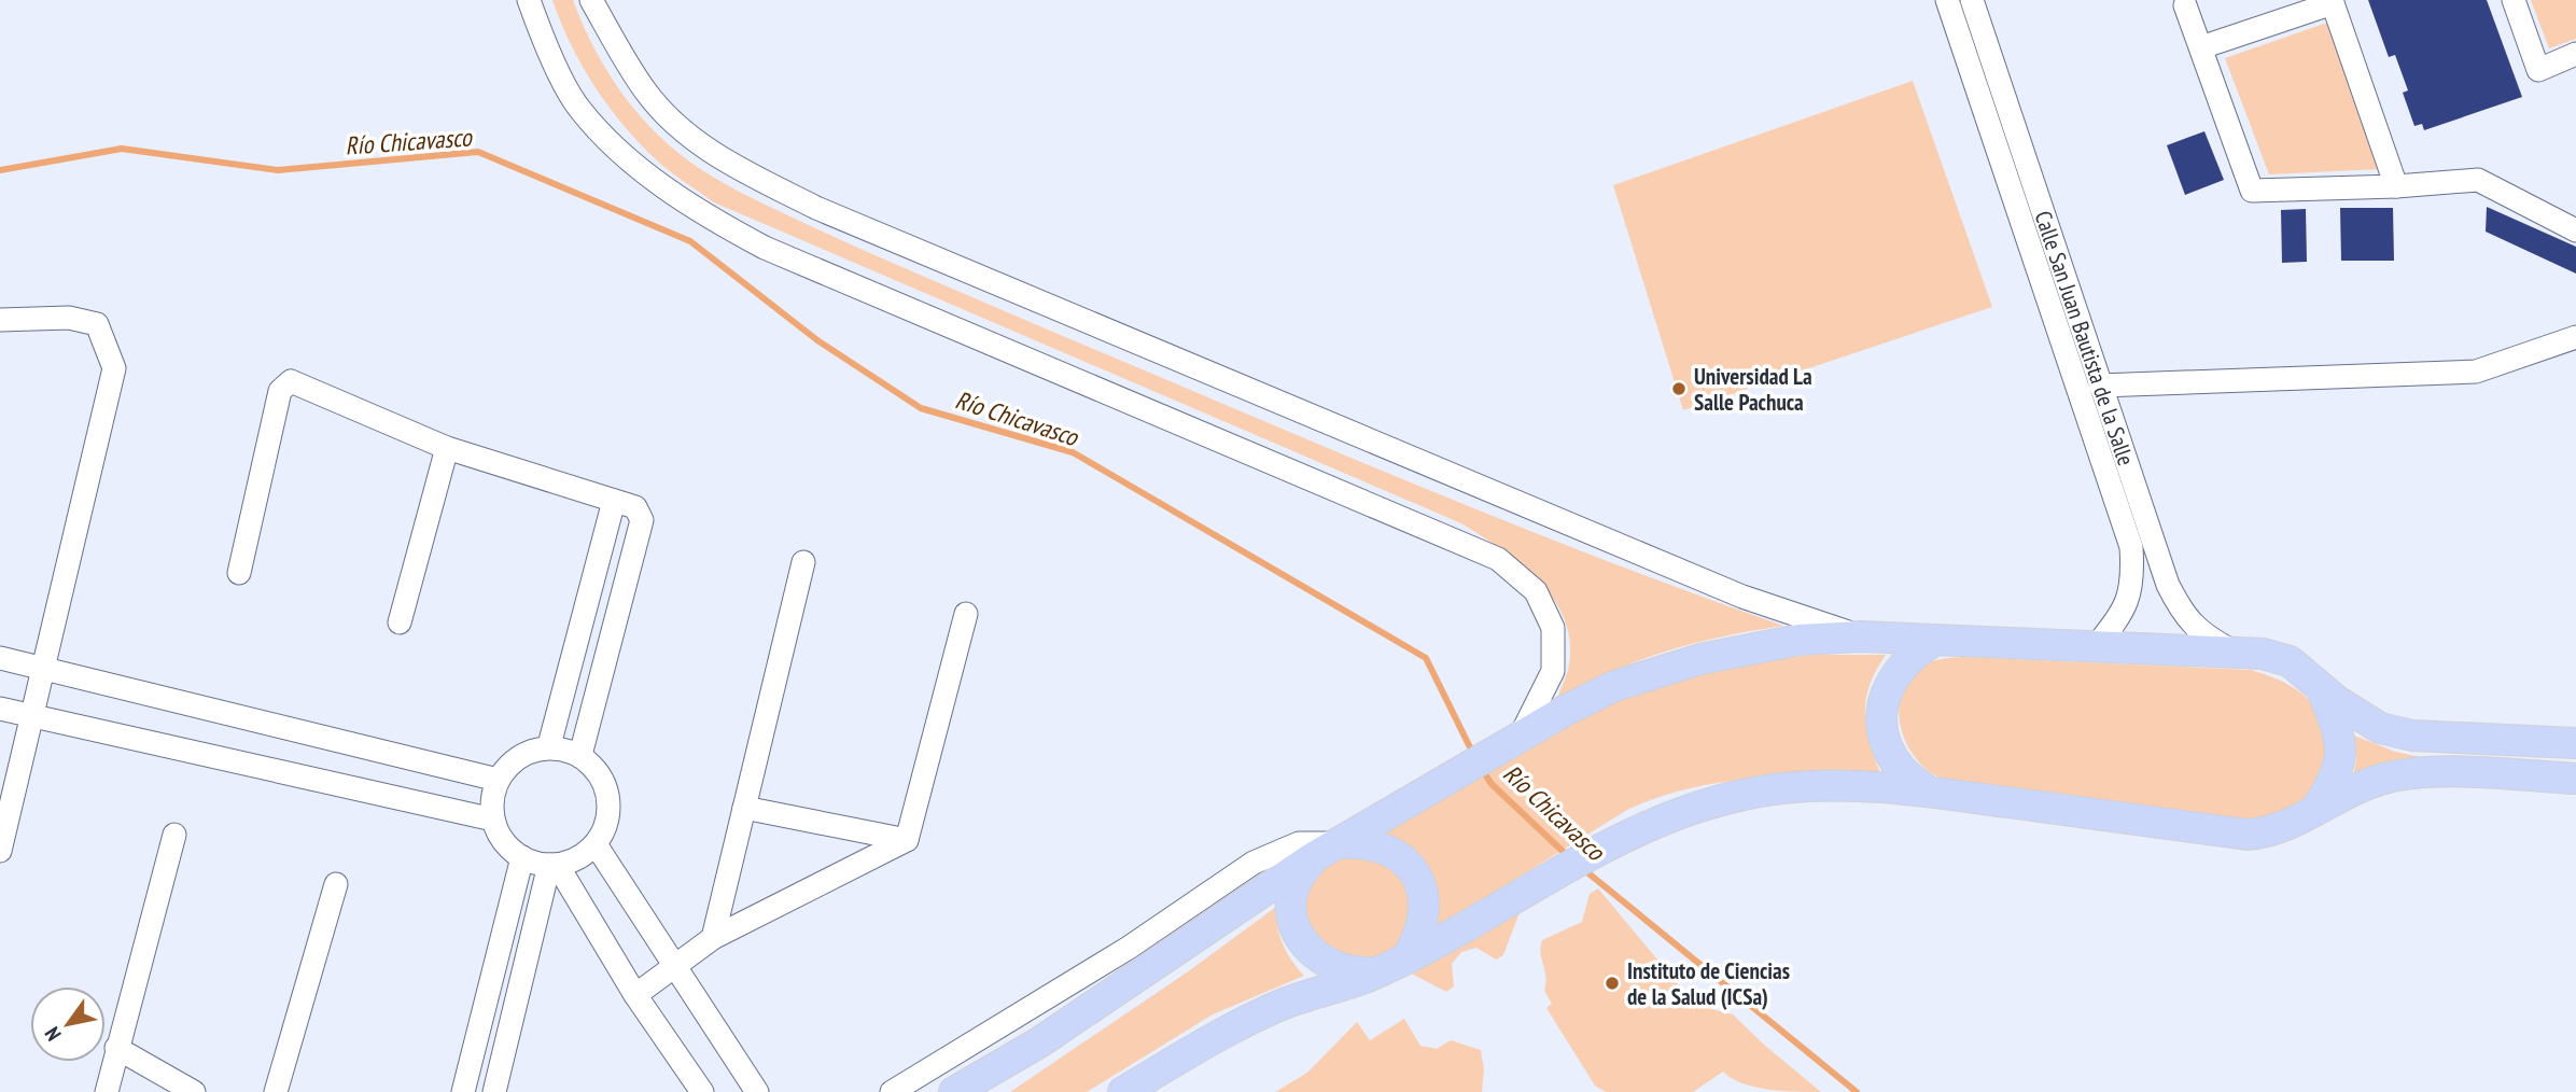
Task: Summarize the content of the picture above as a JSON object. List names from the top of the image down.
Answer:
{
  "streets": {
    "street": ["Calle San Juan Bautista de la Salle"]
  },
  "water": ["Río Chicavasco"],
  "places": ["Universidad La Salle Pachuca", "Instituto de Ciencias de la Salud (ICSa)"],
  "north": "bottom left"
}
